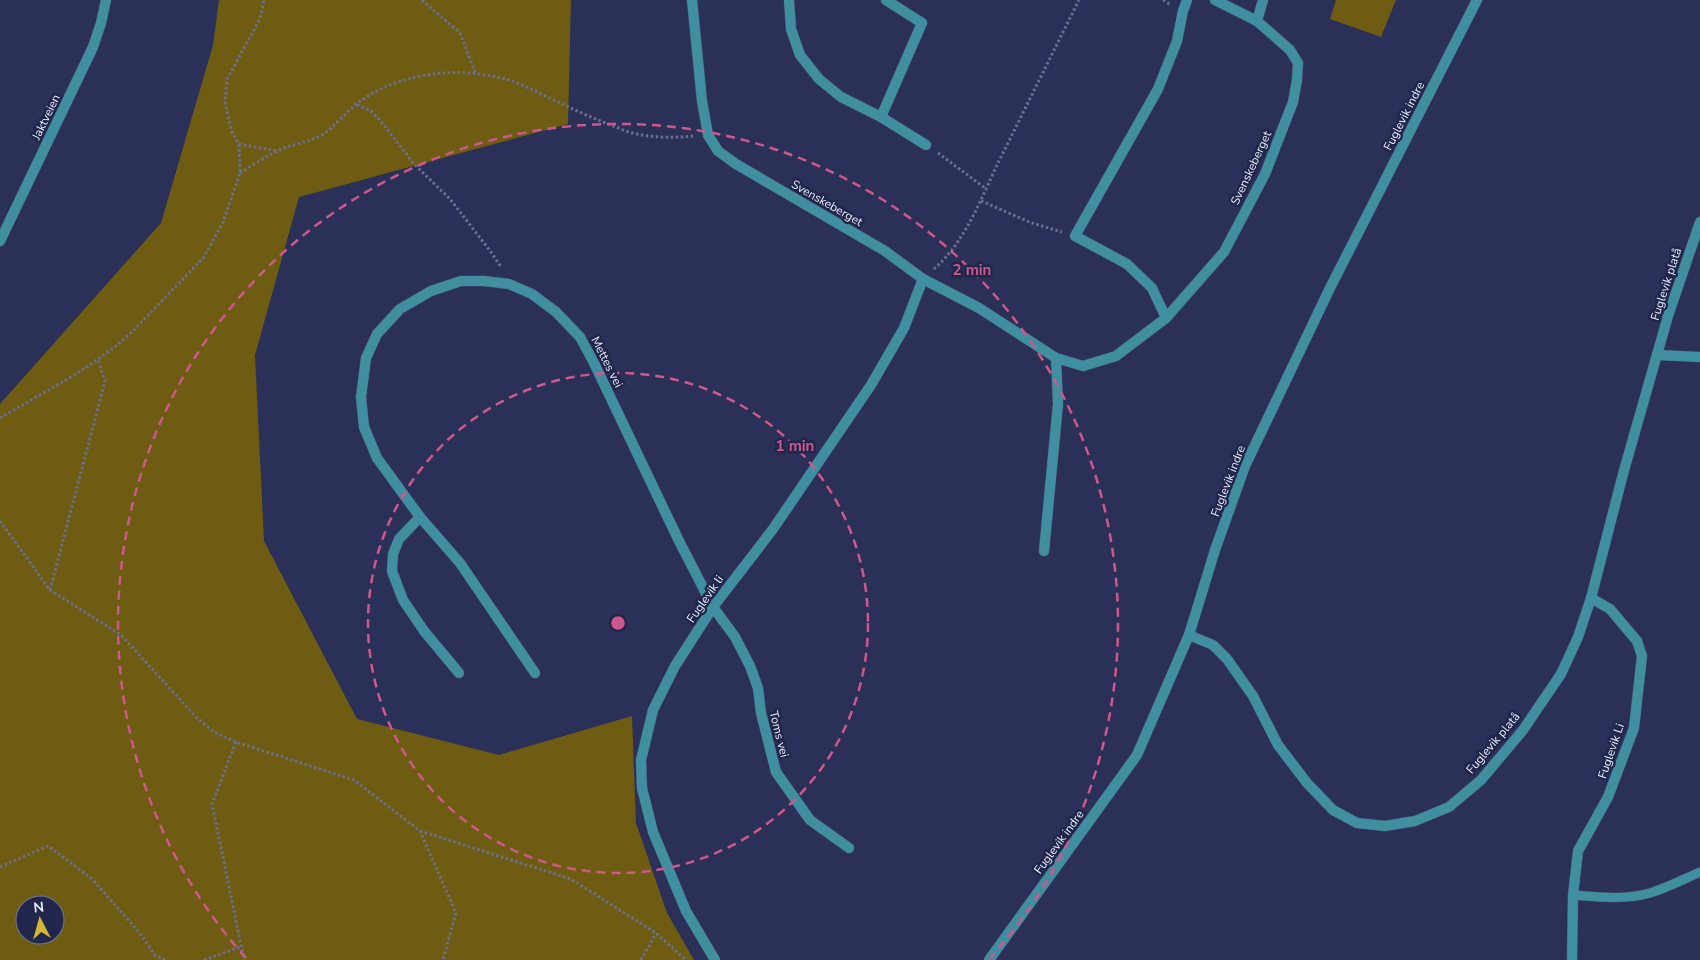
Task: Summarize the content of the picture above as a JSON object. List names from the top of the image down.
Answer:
{
  "streets": {
    "street": [
      "Fuglevik indre",
      "Jaktveien",
      "Svenskeberget",
      "Fuglevik platå",
      "Mettes vei",
      "Fuglevik li",
      "Toms vei",
      "Fuglevik Li"
    ]
  },
  "crossings": [
    ["Fuglevik indre", "Fuglevik platå"],
    ["Svenskeberget", "Fuglevik li"],
    ["Fuglevik platå", "Fuglevik Li"],
    ["Mettes vei", "Fuglevik li"],
    ["Mettes vei", "Toms vei"],
    ["Fuglevik li", "Toms vei"]
  ],
  "north": "top",
  "rings": ["2 min", "1 min"]
}
